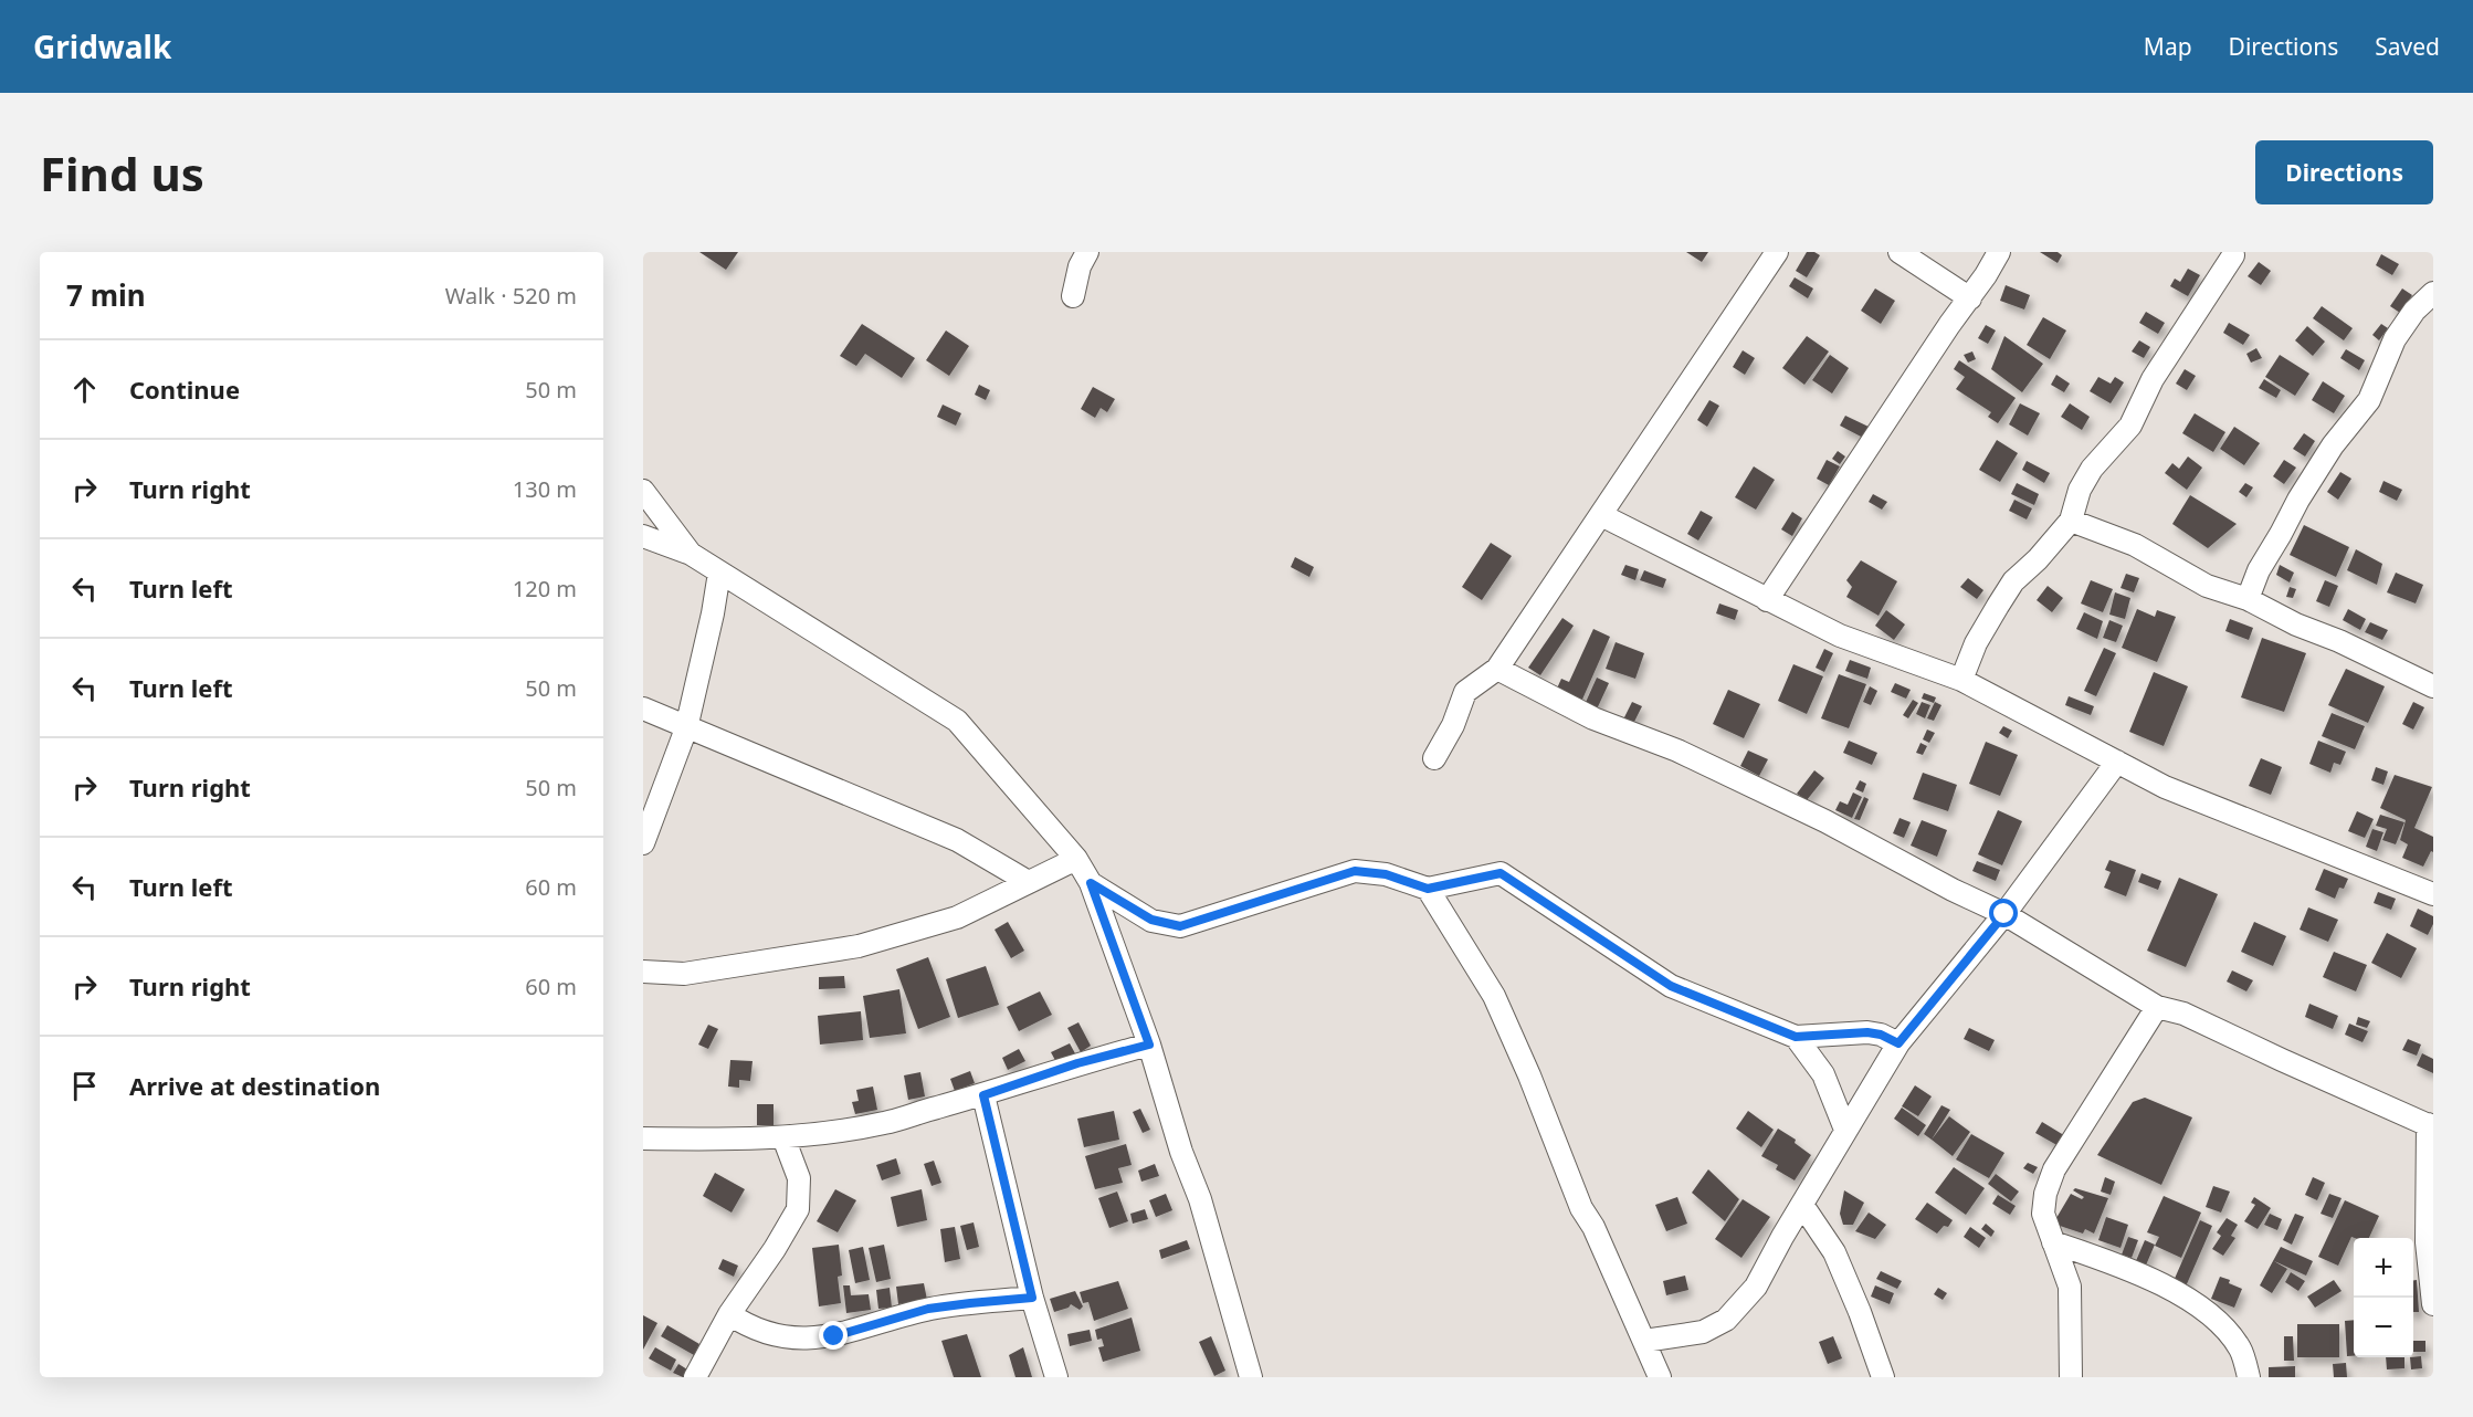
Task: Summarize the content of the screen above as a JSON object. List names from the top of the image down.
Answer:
{
  "page": {
    "header": "Gridwalk",
    "nav": ["Map", "Directions", "Saved"],
    "buttons": "Directions",
    "title": "Find us",
    "heading": ["7 min", "Walk · 520 m"],
    "list": [
      ["Continue", "50 m"],
      ["Turn right", "130 m"],
      ["Turn left", "120 m"],
      ["Turn left", "50 m"],
      ["Turn right", "50 m"],
      ["Turn left", "60 m"],
      ["Turn right", "60 m"],
      "Arrive at destination"
    ],
    "map_buttons": ["+", "−"]
  }
}
